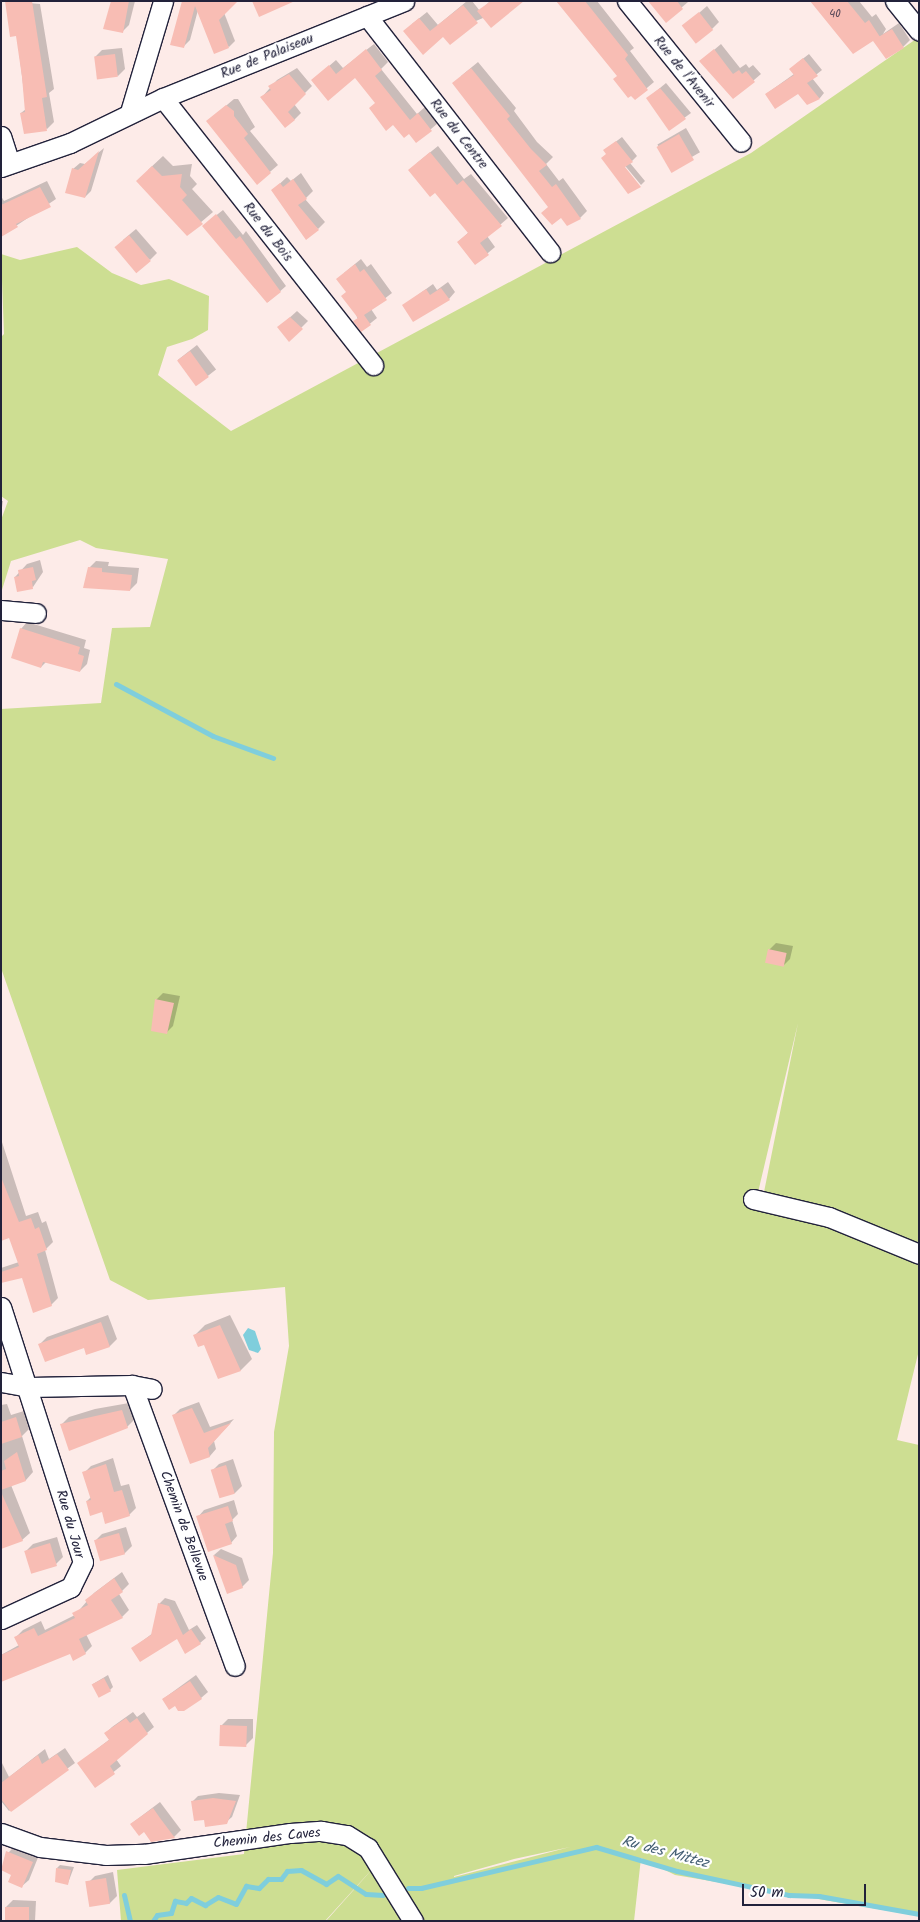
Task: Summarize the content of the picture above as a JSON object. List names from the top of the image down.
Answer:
{
  "streets": {
    "street": [
      "Rue de Palaiseau",
      "Rue de l'Avenir",
      "Rue du Centre",
      "Rue du Bois",
      "Rue du Jour",
      "Chemin de Bellevue",
      "Chemin des Caves"
    ]
  },
  "crossings": [
    ["Rue de Palaiseau", "Rue du Centre"],
    ["Rue de Palaiseau", "Rue du Bois"]
  ],
  "water": ["Ru des Mittez"],
  "house_numbers": ["40"],
  "scale_bar": "50 m"
}
